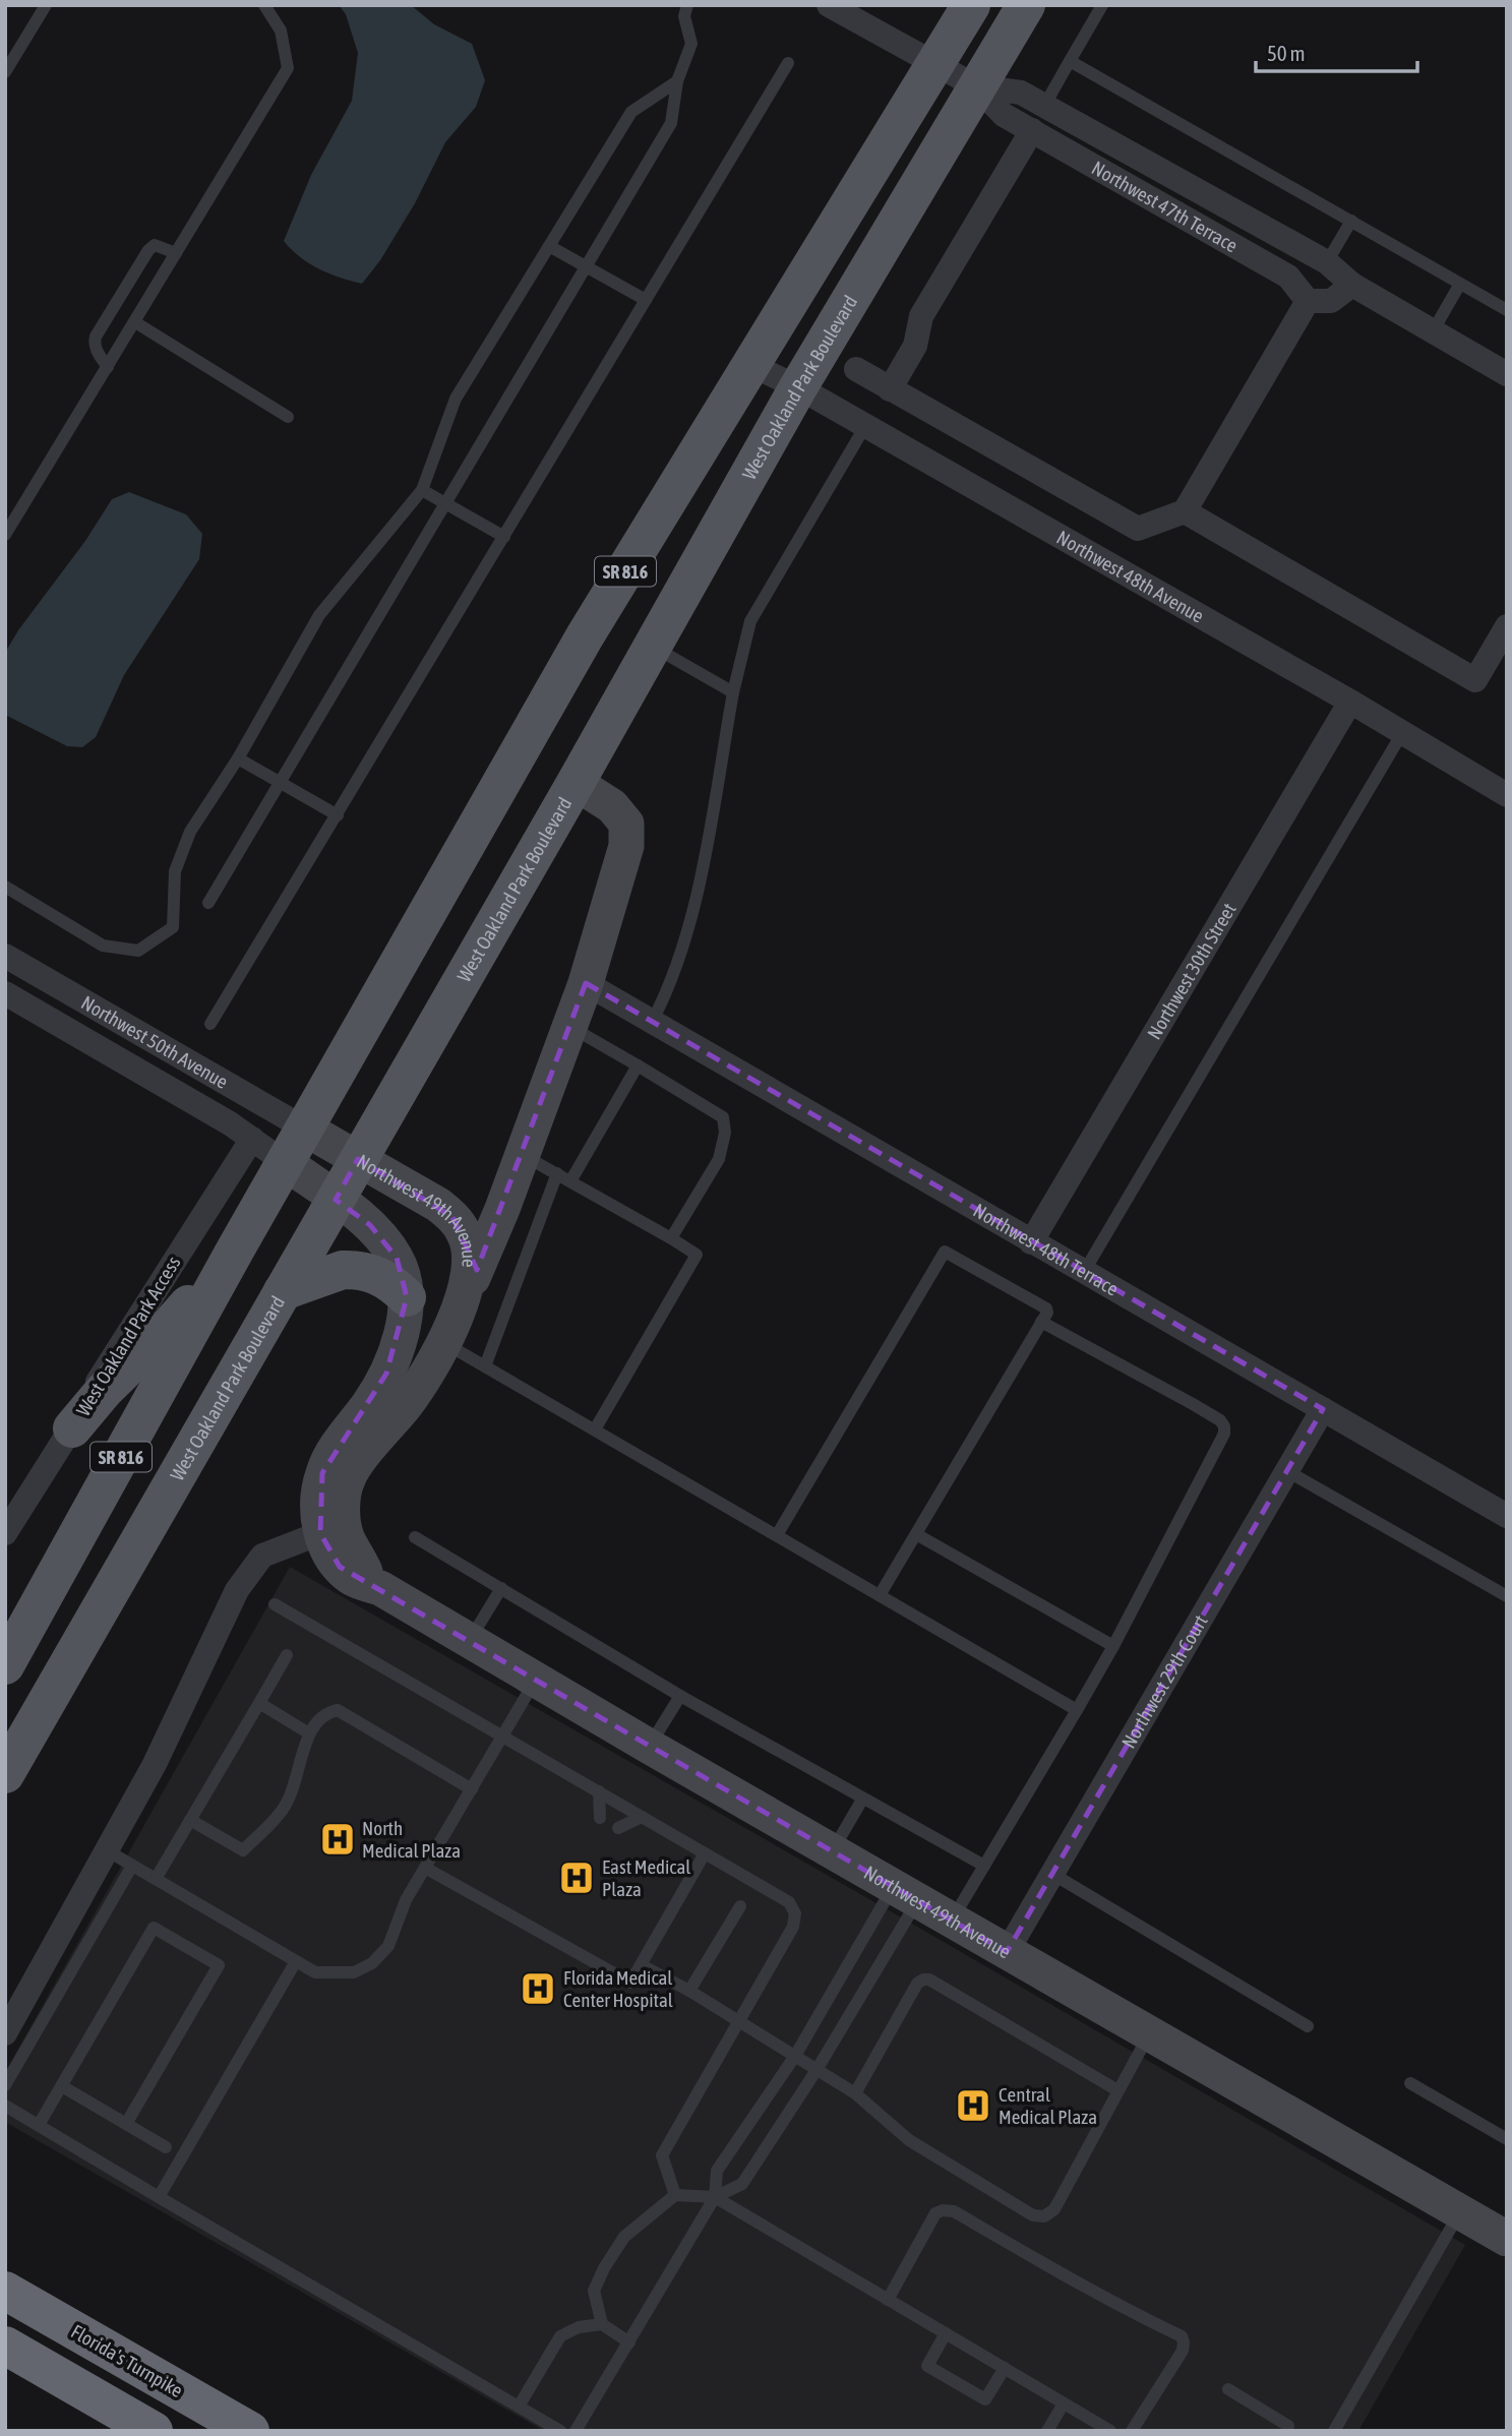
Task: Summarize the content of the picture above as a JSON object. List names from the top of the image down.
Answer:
{
  "streets": {
    "highway": ["Florida's Turnpike"],
    "main road": ["West Oakland Park Boulevard", "SR 816"],
    "street": [
      "Northwest 47th Terrace",
      "Northwest 48th Avenue",
      "Northwest 30th Street",
      "Northwest 50th Avenue",
      "Northwest 49th Avenue",
      "Northwest 48th Terrace",
      "West Oakland Park Access",
      "Northwest 29th Court"
    ]
  },
  "crossings": [
    ["Northwest 47th Terrace", "West Oakland Park Boulevard"],
    ["Northwest 47th Terrace", "SR 816"],
    ["West Oakland Park Boulevard", "Northwest 48th Avenue"],
    ["West Oakland Park Boulevard", "Northwest 49th Avenue"],
    ["SR 816", "Northwest 48th Avenue"],
    ["SR 816", "Northwest 50th Avenue"],
    ["SR 816", "Northwest 49th Avenue"],
    ["Northwest 48th Avenue", "Northwest 30th Street"],
    ["Northwest 30th Street", "Northwest 48th Terrace"],
    ["Northwest 50th Avenue", "Northwest 49th Avenue"],
    ["Northwest 50th Avenue", "West Oakland Park Access"],
    ["Northwest 49th Avenue", "Northwest 29th Court"],
    ["Northwest 48th Terrace", "Northwest 29th Court"]
  ],
  "places": {
    "hospital": [
      "North Medical Plaza",
      "East Medical Plaza",
      "Florida Medical Center Hospital",
      "Central Medical Plaza"
    ]
  },
  "scale_bar": "50 m"
}
